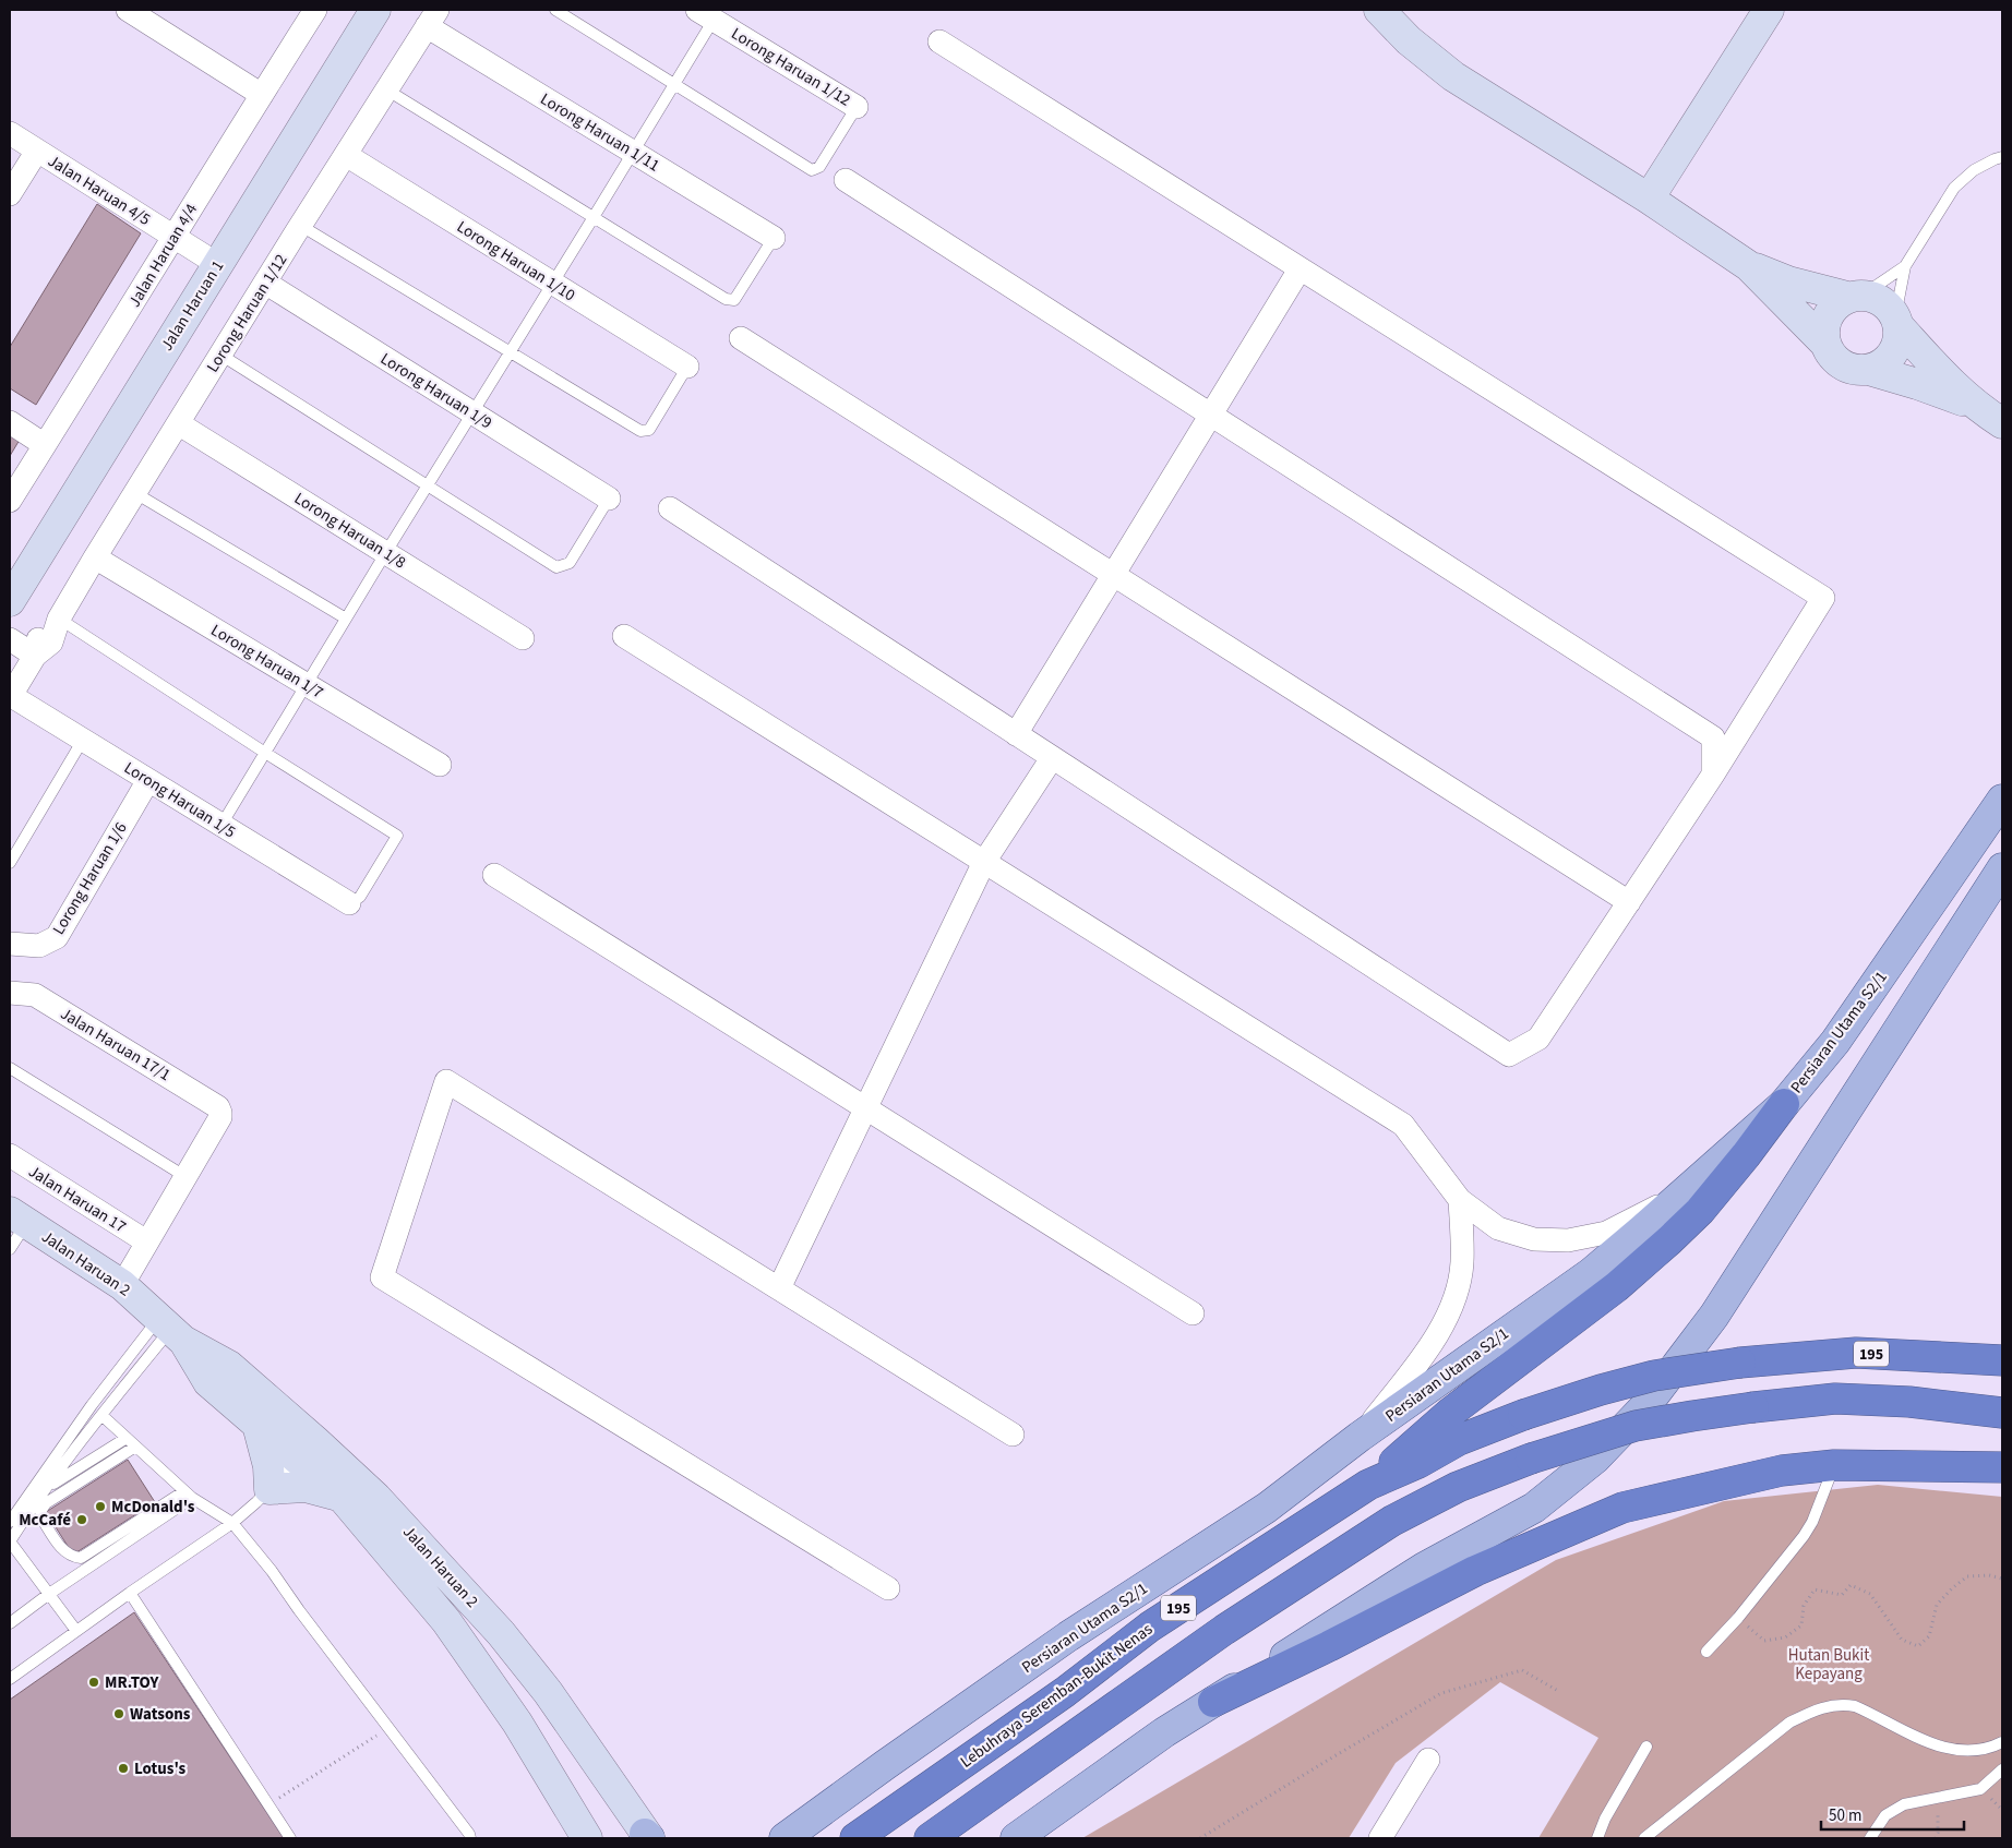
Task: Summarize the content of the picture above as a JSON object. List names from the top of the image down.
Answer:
{
  "streets": {
    "highway": ["195", "Lebuhraya Seremban-Bukit Nenas"],
    "main road": ["Jalan Haruan 1", "Persiaran Utama S2/1", "Jalan Haruan 2"],
    "street": [
      "Lorong Haruan 1/12",
      "Lorong Haruan 1/11",
      "Jalan Haruan 4/5",
      "Jalan Haruan 4/4",
      "Lorong Haruan 1/10",
      "Lorong Haruan 1/9",
      "Lorong Haruan 1/8",
      "Lorong Haruan 1/7",
      "Lorong Haruan 1/5",
      "Lorong Haruan 1/6",
      "Jalan Haruan 17/1",
      "Jalan Haruan 17"
    ]
  },
  "crossings": [
    ["Lorong Haruan 1/12", "Lorong Haruan 1/11"],
    ["Lorong Haruan 1/12", "Lorong Haruan 1/10"],
    ["Lorong Haruan 1/12", "Lorong Haruan 1/9"],
    ["Lorong Haruan 1/12", "Lorong Haruan 1/8"],
    ["Lorong Haruan 1/12", "Lorong Haruan 1/7"],
    ["Lorong Haruan 1/12", "Lorong Haruan 1/5"],
    ["Jalan Haruan 4/5", "Jalan Haruan 4/4"],
    ["Jalan Haruan 4/5", "Jalan Haruan 1"],
    ["Lorong Haruan 1/5", "Lorong Haruan 1/6"]
  ],
  "parks": ["Hutan Bukit Kepayang"],
  "places": [
    "McDonald's",
    "McCafé",
    "MR.TOY",
    "Watsons",
    "Lotus's"
  ],
  "scale_bar": "50 m"
}
